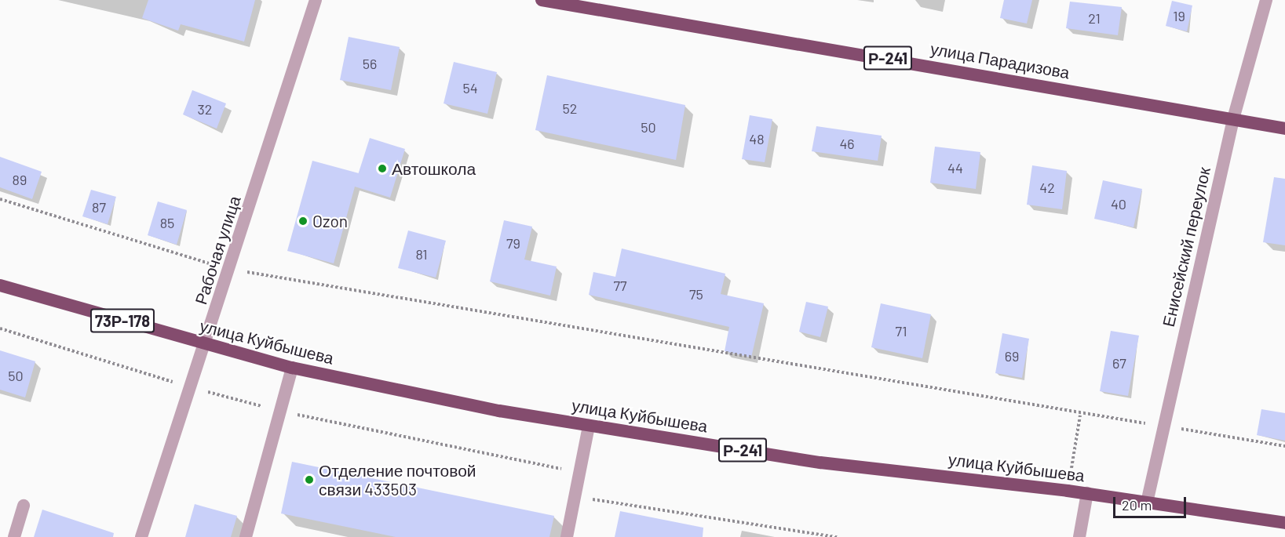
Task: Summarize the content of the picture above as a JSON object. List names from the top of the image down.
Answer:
{
  "streets": {
    "highway": [
      "Р-241",
      "улица Парадизова",
      "73Р-178",
      "улица Куйбышева"
    ],
    "street": ["Енисейский переулок", "Рабочая улица"]
  },
  "crossings": [
    ["улица Парадизова", "Енисейский переулок"],
    ["Енисейский переулок", "улица Куйбышева"],
    ["Рабочая улица", "улица Куйбышева"]
  ],
  "places": ["Автошкола", "Ozon", "Отделение почтовой связи 433503"],
  "house_numbers": [
    "19",
    "21",
    "56",
    "54",
    "52",
    "32",
    "50",
    "48",
    "46",
    "44",
    "89",
    "42",
    "40",
    "87",
    "85",
    "79",
    "81",
    "77",
    "75",
    "71",
    "69",
    "67",
    "50"
  ],
  "scale_bar": "20 m"
}
